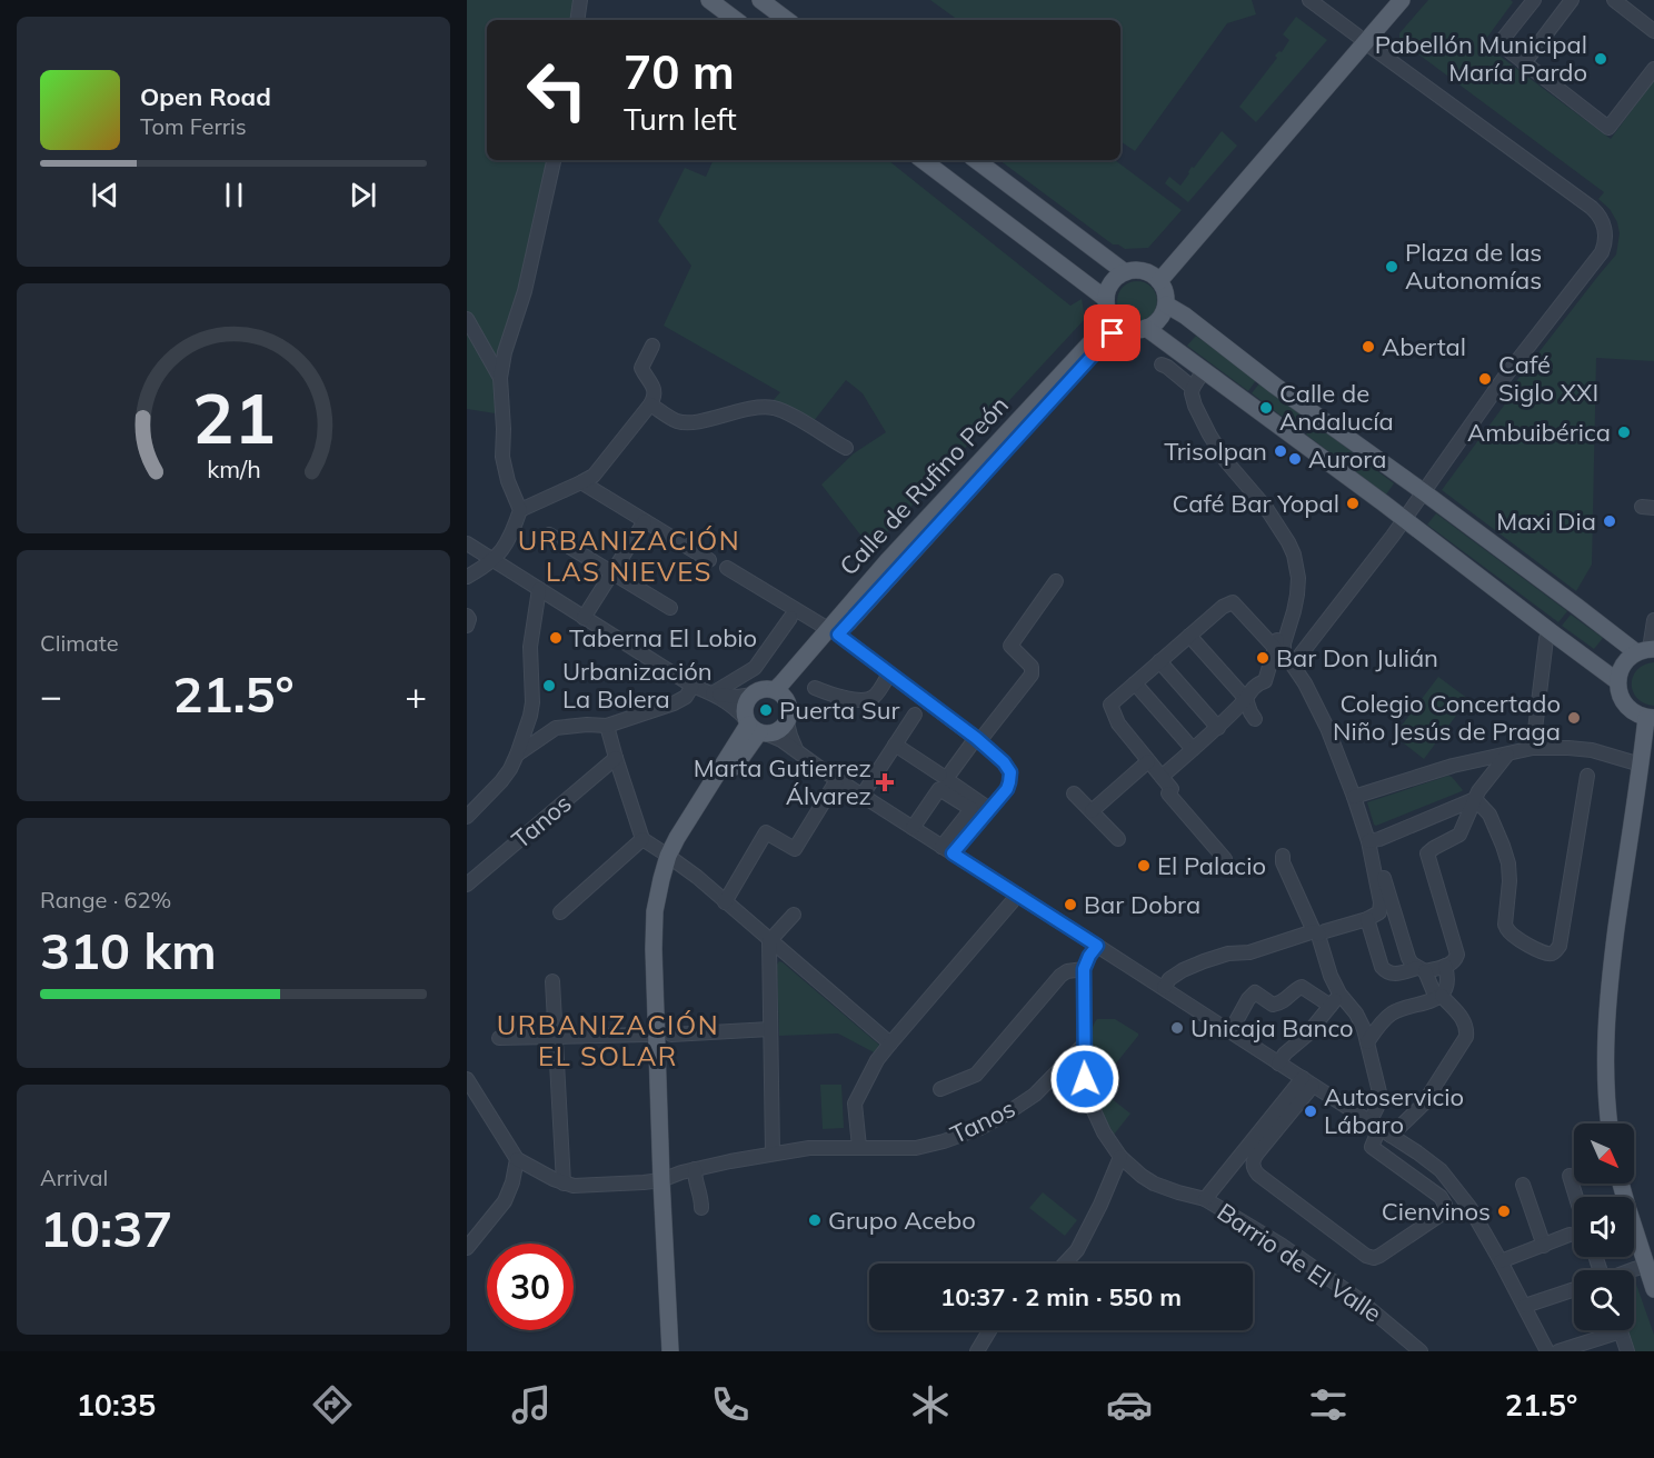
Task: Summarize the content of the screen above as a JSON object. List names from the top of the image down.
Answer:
{
  "streets": {
    "main road": ["Calle de Rufino Peón"],
    "street": ["Tanos", "Barrio de El Valle"]
  },
  "districts": ["URBANIZACIÓN LAS NIEVES", "URBANIZACIÓN EL SOLAR"],
  "places": {
    "other": [
      "Pabellón Municipal María Pardo",
      "Plaza de las Autonomías",
      "Abertal",
      "Café Siglo XXI",
      "Calle de Andalucía",
      "Ambuibérica",
      "Trisolpan",
      "Aurora",
      "Café Bar Yopal",
      "Maxi Dia",
      "Taberna El Lobio",
      "Bar Don Julián",
      "Urbanización La Bolera",
      "Puerta Sur",
      "Colegio Concertado Niño Jesús de Praga",
      "El Palacio",
      "Bar Dobra",
      "Unicaja Banco",
      "Autoservicio Lábaro",
      "Cienvinos",
      "Grupo Acebo"
    ],
    "health": ["Marta Gutierrez Álvarez"]
  },
  "north": "bottom right",
  "page": {
    "turn": ["70 m", "Turn left"],
    "song": ["Open Road", "Tom Ferris"],
    "tile": [
      "Climate",
      ["Range · 62%", "310 km"],
      ["Arrival", "10:37"]
    ],
    "heat": ["−", "21.5°", "+"],
    "limit": "30",
    "trip": "10:37 · 2 min · 550 m",
    "tabs": ["10:35", "21.5°"],
    "gauge": ["21", "km/h"]
  }
}
